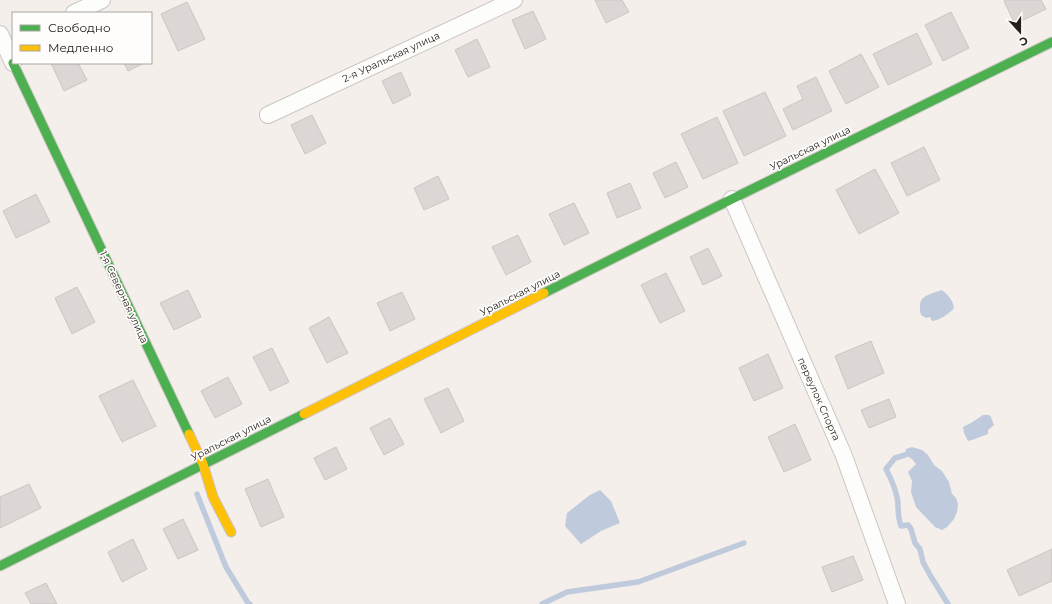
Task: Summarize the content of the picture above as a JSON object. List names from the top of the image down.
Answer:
{
  "streets": {
    "main road": ["Уральская улица", "1-я Северная улица"],
    "street": ["2-я Уральская улица", "переулок Спорта"]
  },
  "crossings": [
    ["Уральская улица", "1-я Северная улица"],
    ["Уральская улица", "переулок Спорта"]
  ],
  "legend": ["Свободно", "Медленно"],
  "north": "bottom"
}
